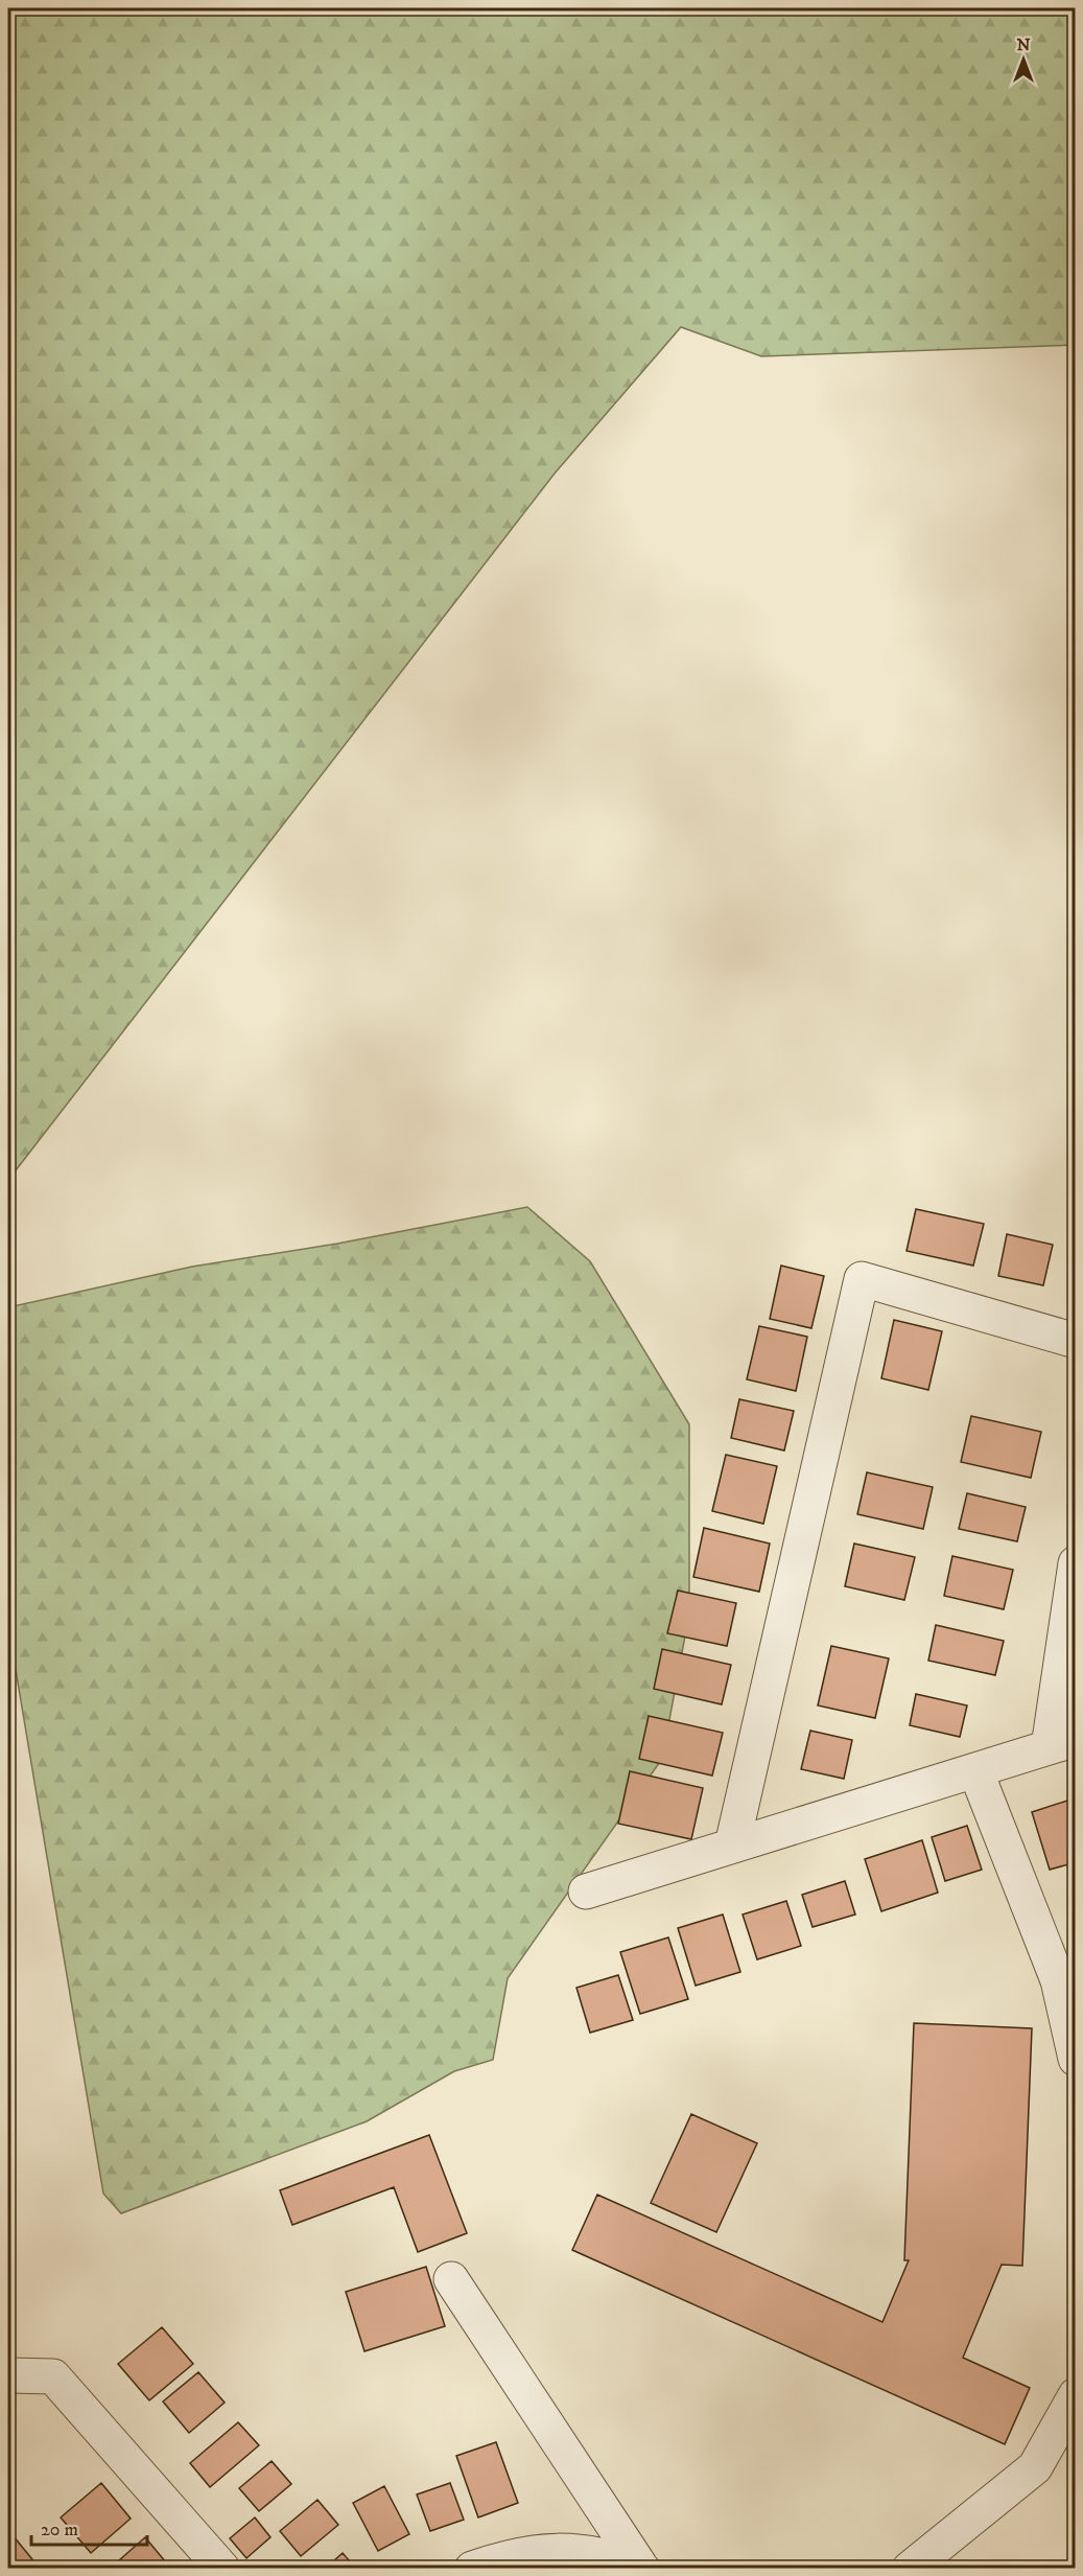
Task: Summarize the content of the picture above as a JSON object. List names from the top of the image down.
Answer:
{
  "scale_bar": "20 m",
  "north": "top"
}
